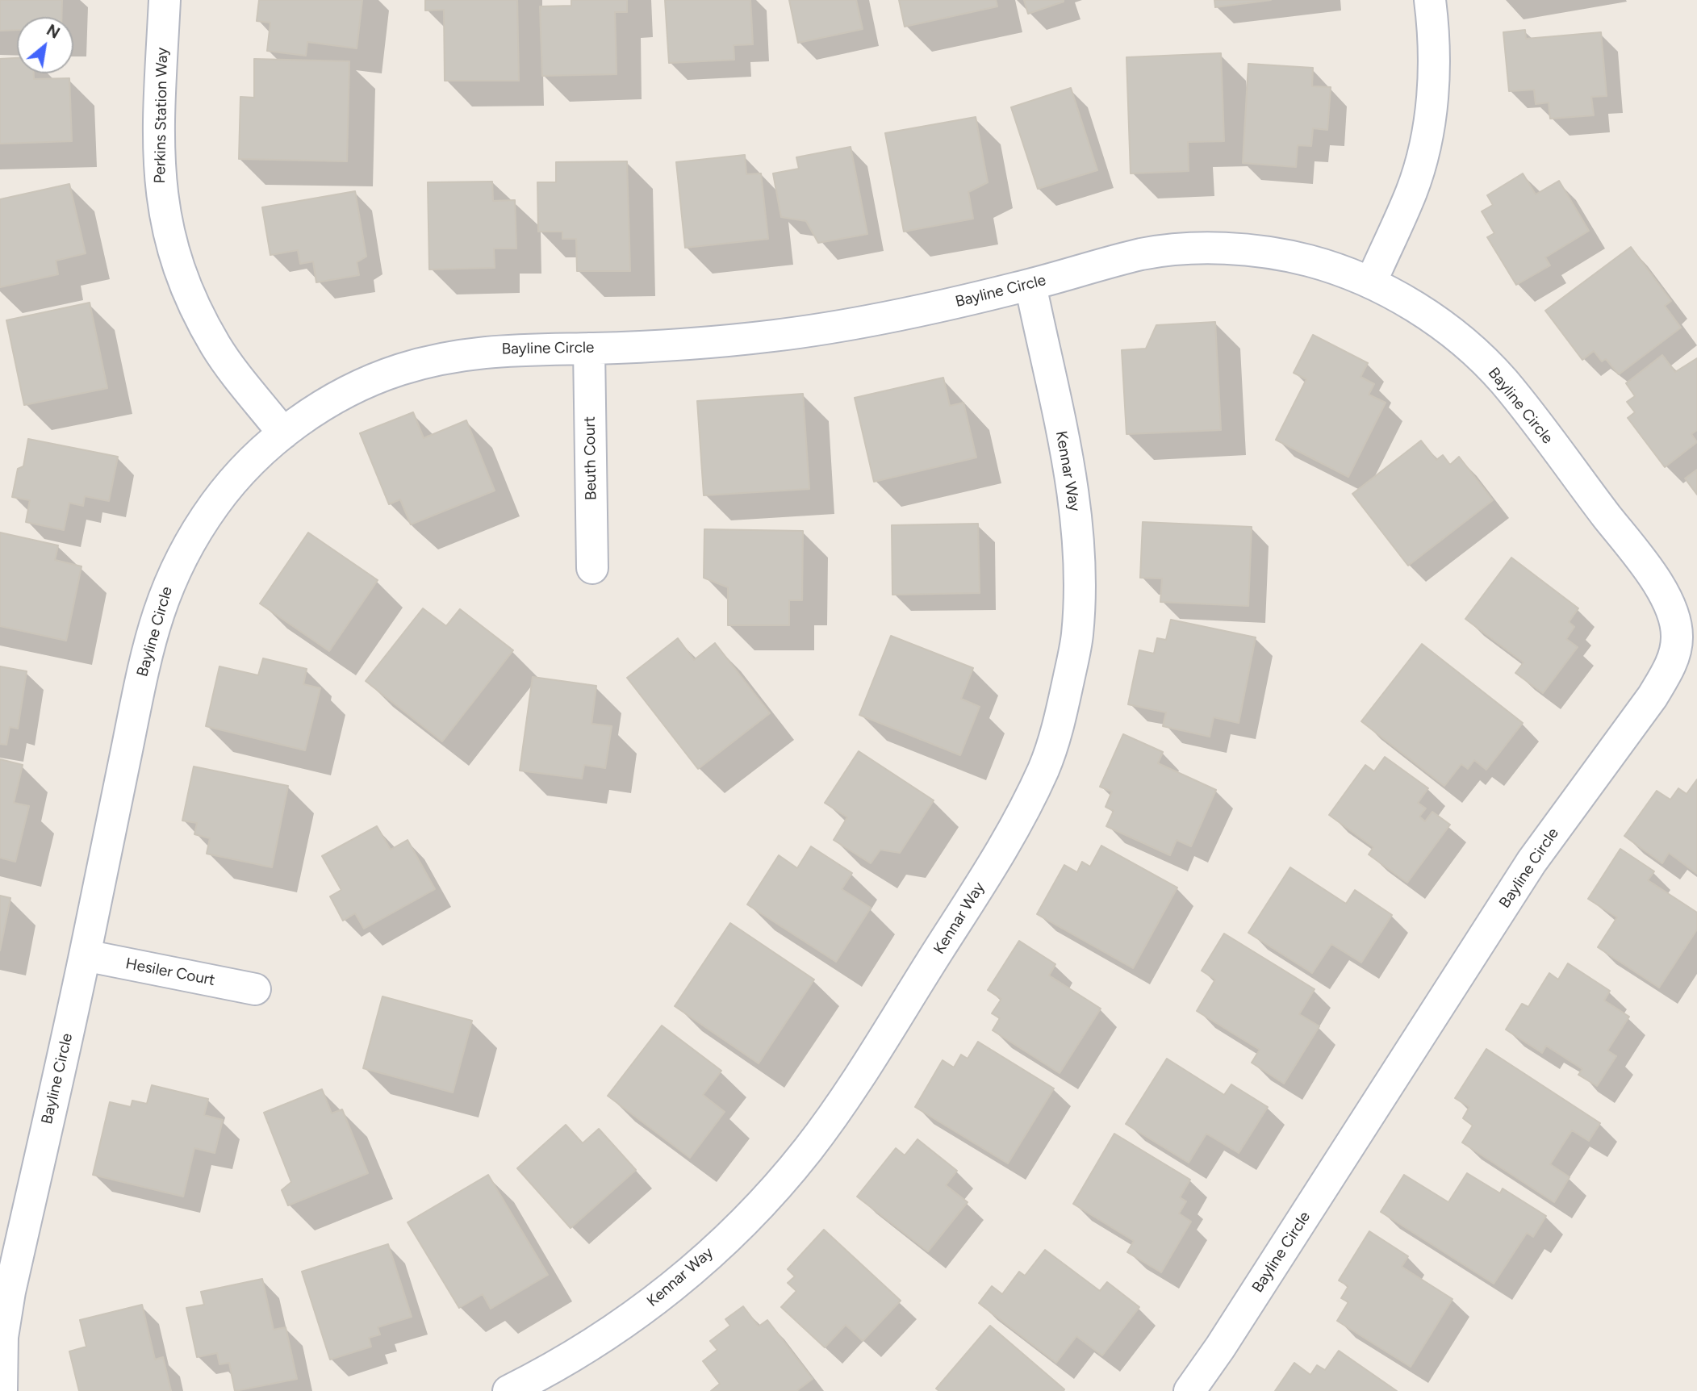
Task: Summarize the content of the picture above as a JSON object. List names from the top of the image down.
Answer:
{
  "streets": {
    "street": [
      "Perkins Station Way",
      "Bayline Circle",
      "Beuth Court",
      "Kennar Way",
      "Hesiler Court"
    ]
  },
  "crossings": [
    ["Perkins Station Way", "Bayline Circle"],
    ["Bayline Circle", "Beuth Court"],
    ["Bayline Circle", "Kennar Way"],
    ["Bayline Circle", "Hesiler Court"]
  ],
  "north": "top right"
}
